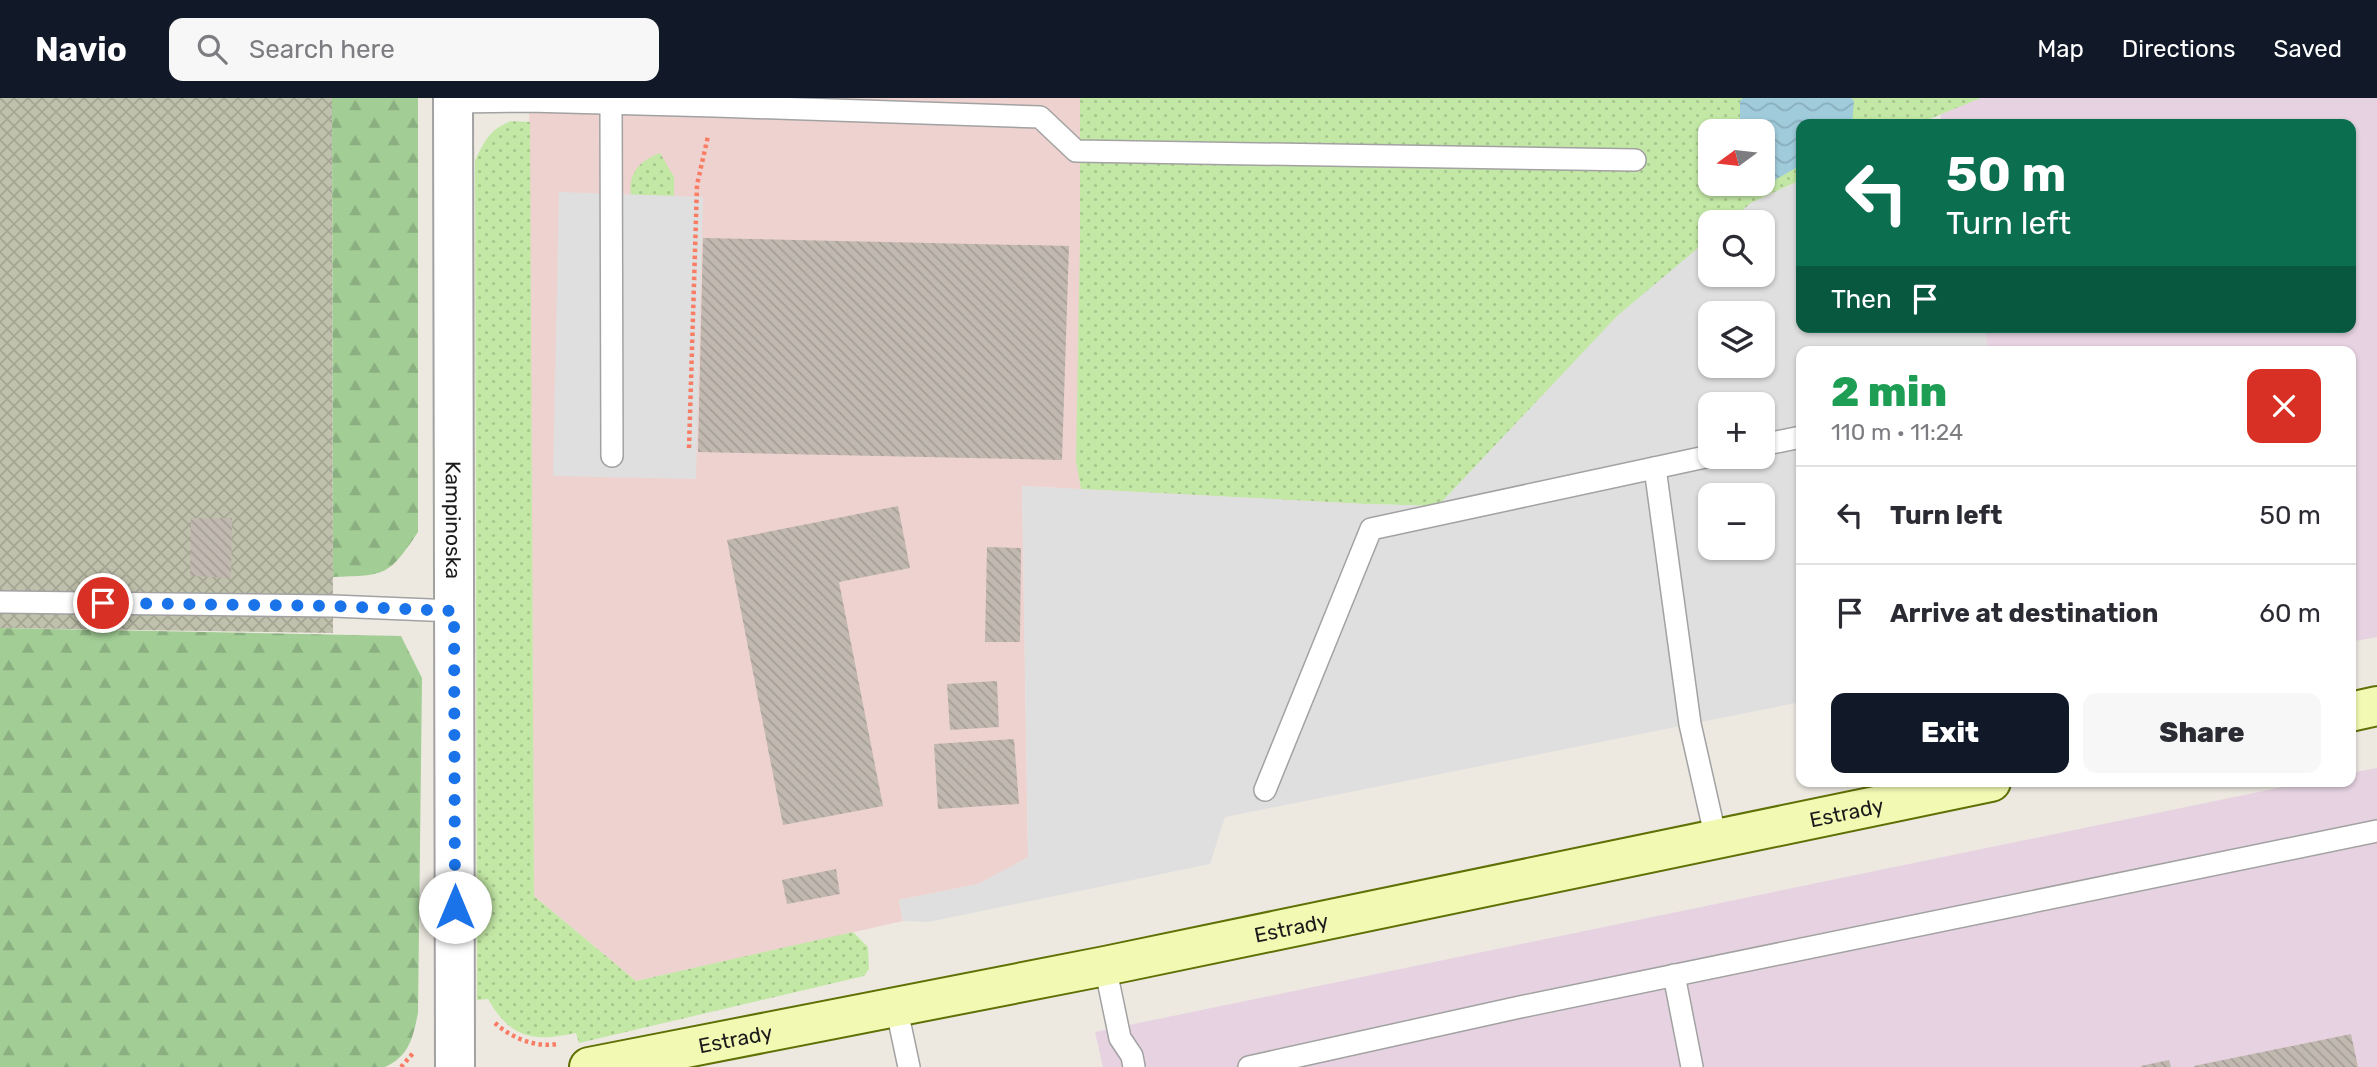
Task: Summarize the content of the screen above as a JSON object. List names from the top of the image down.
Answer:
{
  "streets": {
    "main road": ["Estrady"],
    "street": ["Kampinoska"]
  },
  "north": "left",
  "page": {
    "header": "Navio",
    "search": "Search here",
    "nav": ["Map", "Directions", "Saved"],
    "map_buttons": ["+", "−"],
    "turn": ["50 m", "Turn left"],
    "then": "Then",
    "heading": ["2 min", "110 m · 11:24"],
    "list": [
      {
        "name": "Turn left",
        "value": "50 m"
      },
      {
        "name": "Arrive at destination",
        "value": "60 m"
      }
    ],
    "buttons": ["Exit", "Share"]
  }
}
